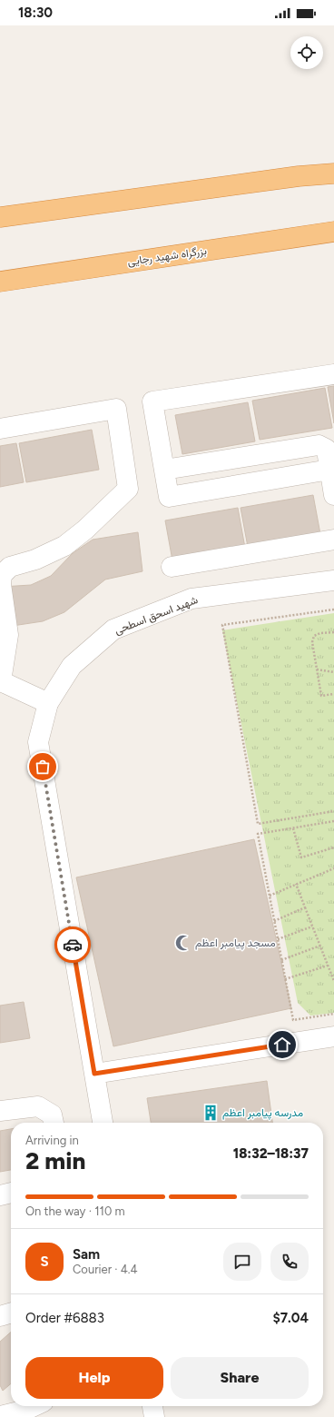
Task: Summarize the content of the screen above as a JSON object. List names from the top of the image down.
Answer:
{
  "streets": {
    "highway": ["بزرگراه شهید رجایی"],
    "street": ["شهید اسحق اسطحی"]
  },
  "places": {
    "mosque": ["مسجد پیامبر اعظم"],
    "building": ["مدرسه پیامبر اعظم"]
  },
  "page": {
    "status": "18:30",
    "heading": ["2 min", "Arriving in", "18:32–18:37"],
    "panel": [
      "Sam",
      "Courier · 4.4",
      "Order #6883",
      "$7.04"
    ],
    "bar": "On the way · 110 m",
    "round": "S",
    "buttons": ["Help", "Share"]
  }
}
